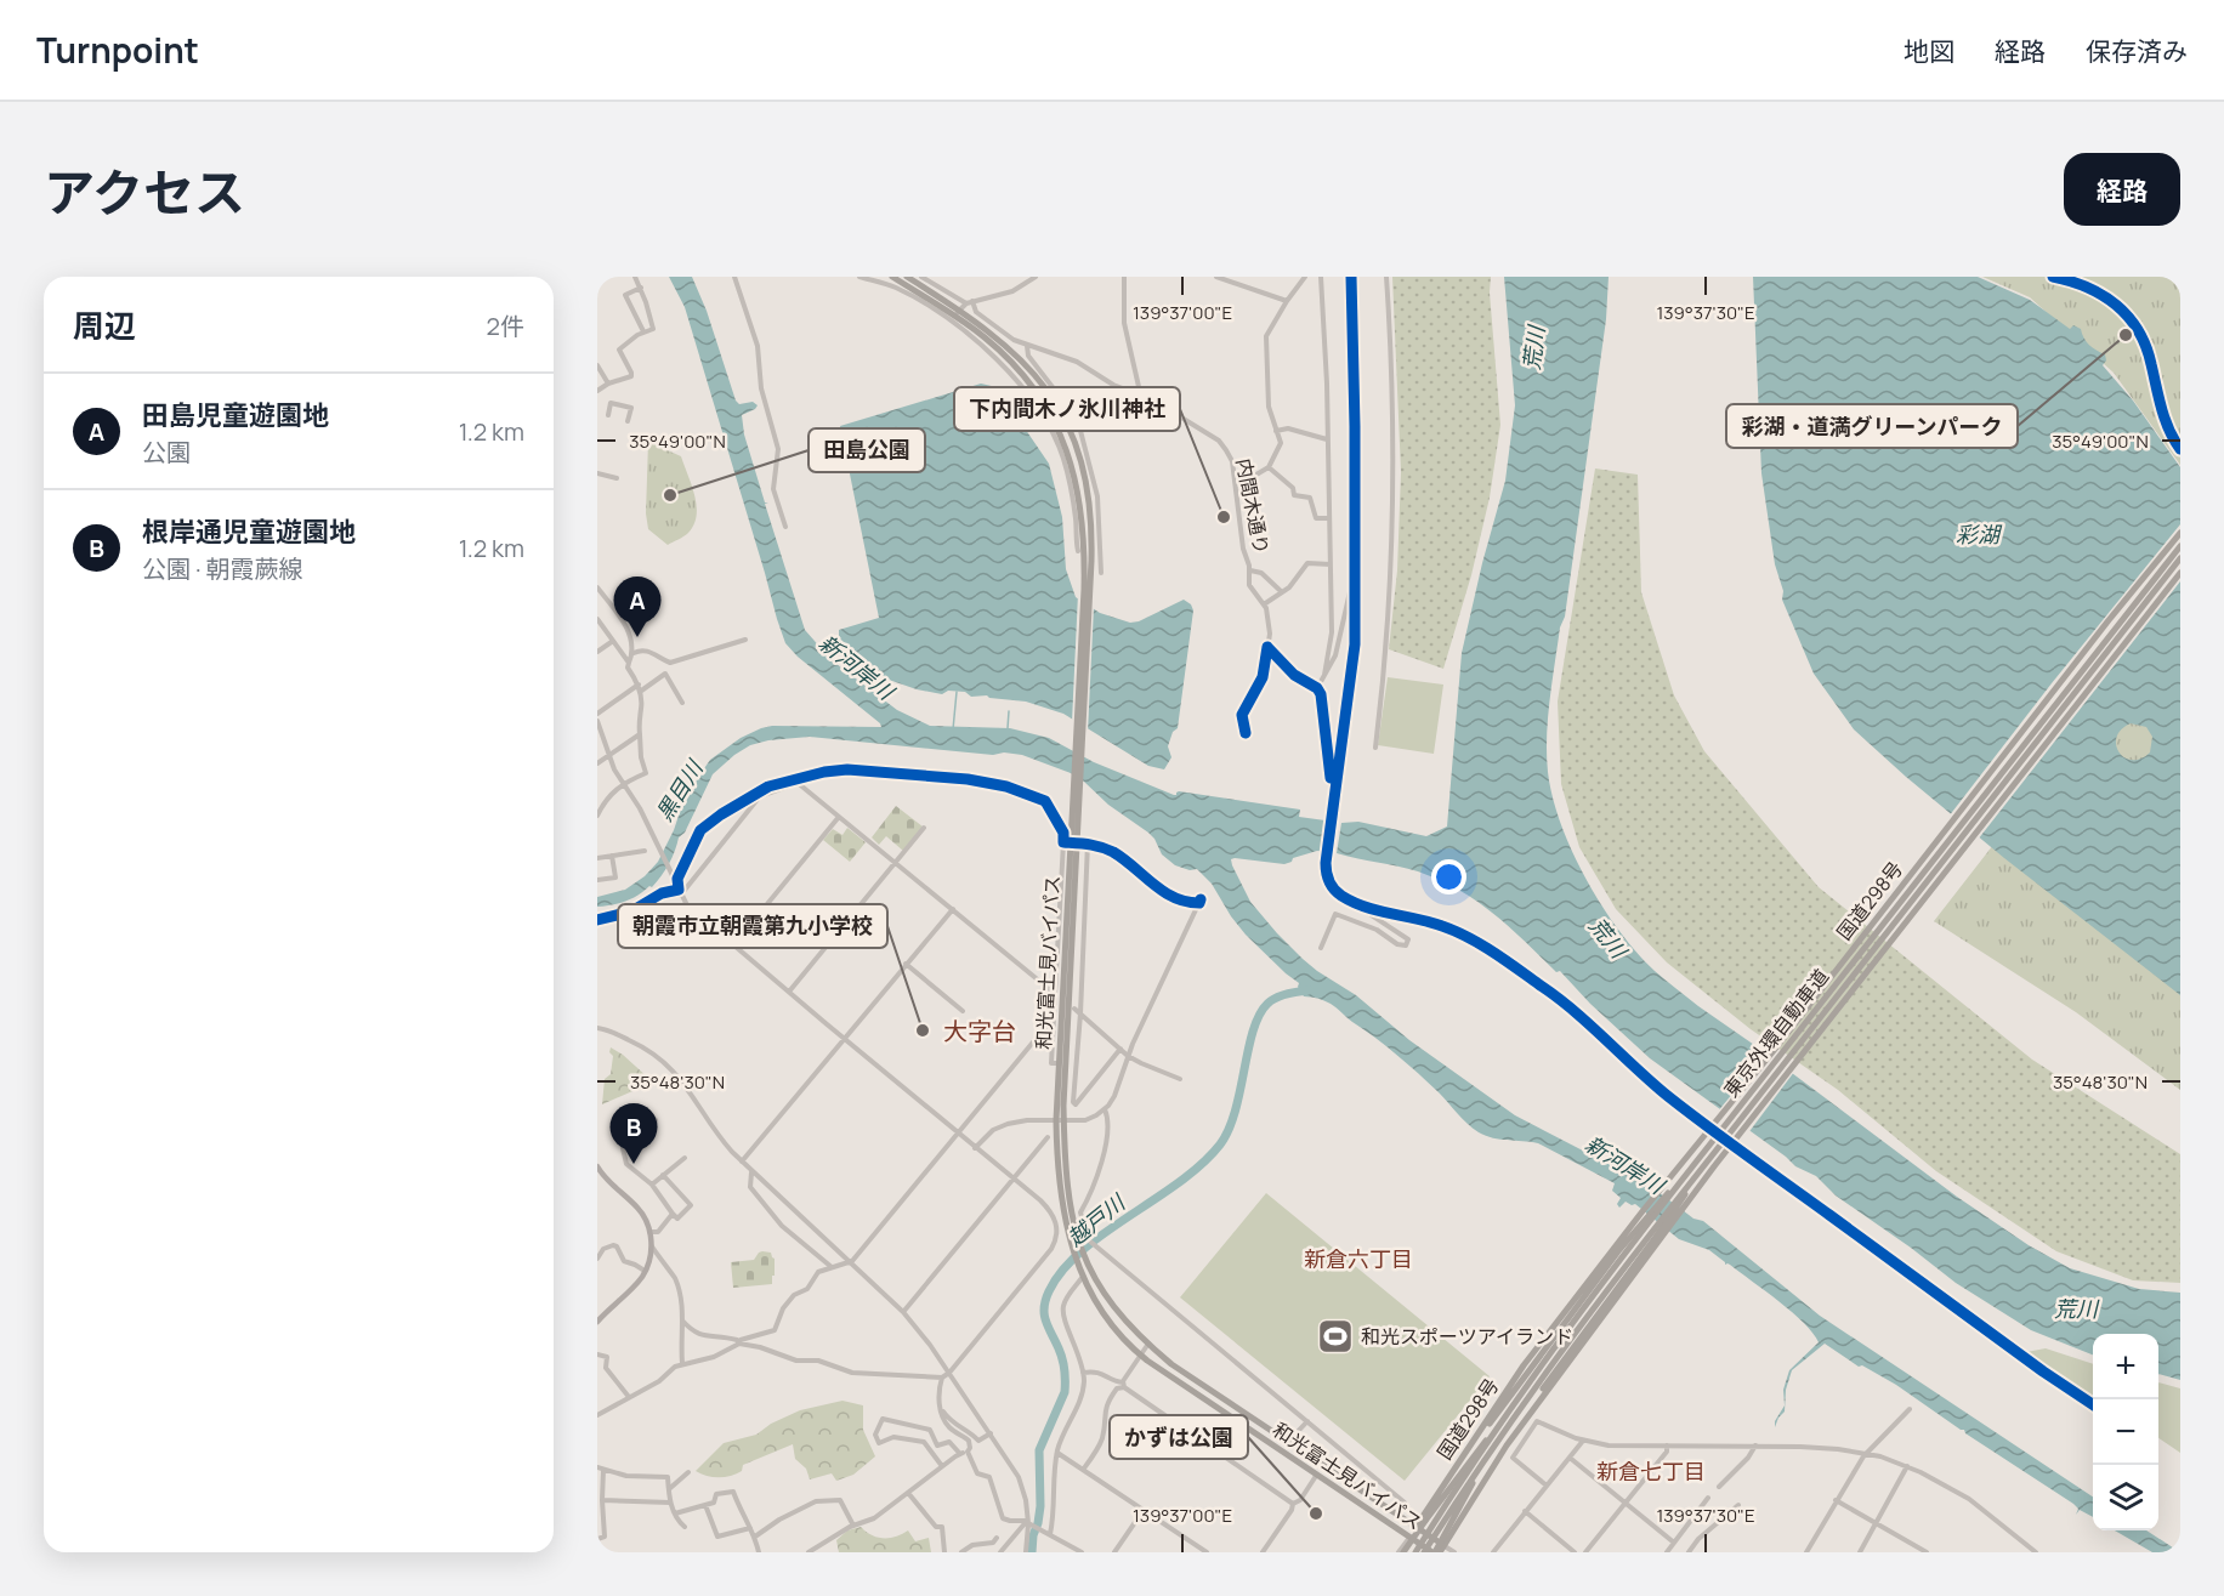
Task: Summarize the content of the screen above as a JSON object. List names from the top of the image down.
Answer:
{
  "streets": {
    "highway": ["国道298号", "和光富士見バイパス", "東京外環自動車道"],
    "street": ["内間木通り"]
  },
  "crossings": [
    ["国道298号", "和光富士見バイパス"]
  ],
  "districts": ["大字台", "新倉六丁目", "新倉七丁目"],
  "water": [
    "荒川",
    "彩湖",
    "新河岸川",
    "黒目川",
    "越戸川"
  ],
  "places": {
    "other": [
      "彩湖・道満グリーンパーク",
      "田島公園",
      "下内間木ノ氷川神社",
      "朝霞市立朝霞第九小学校",
      "かずは公園"
    ],
    "sports": ["和光スポーツアイランド"]
  },
  "page": {
    "header": "Turnpoint",
    "nav": ["地図", "経路", "保存済み"],
    "title": "アクセス",
    "buttons": "経路",
    "heading": ["周辺", "2件"],
    "list": [
      {
        "mark": "A",
        "name": "田島児童遊園地",
        "note": "公園",
        "value": "1.2 km"
      },
      {
        "mark": "B",
        "name": "根岸通児童遊園地",
        "note": "公園 · 朝霞蕨線",
        "value": "1.2 km"
      }
    ],
    "pins": ["A", "B"],
    "map_buttons": ["+", "−"]
  },
  "coordinates": [
    "139°37'00\"E",
    "139°37'30\"E",
    "35°49'00\"N",
    "35°48'30\"N"
  ]
}
